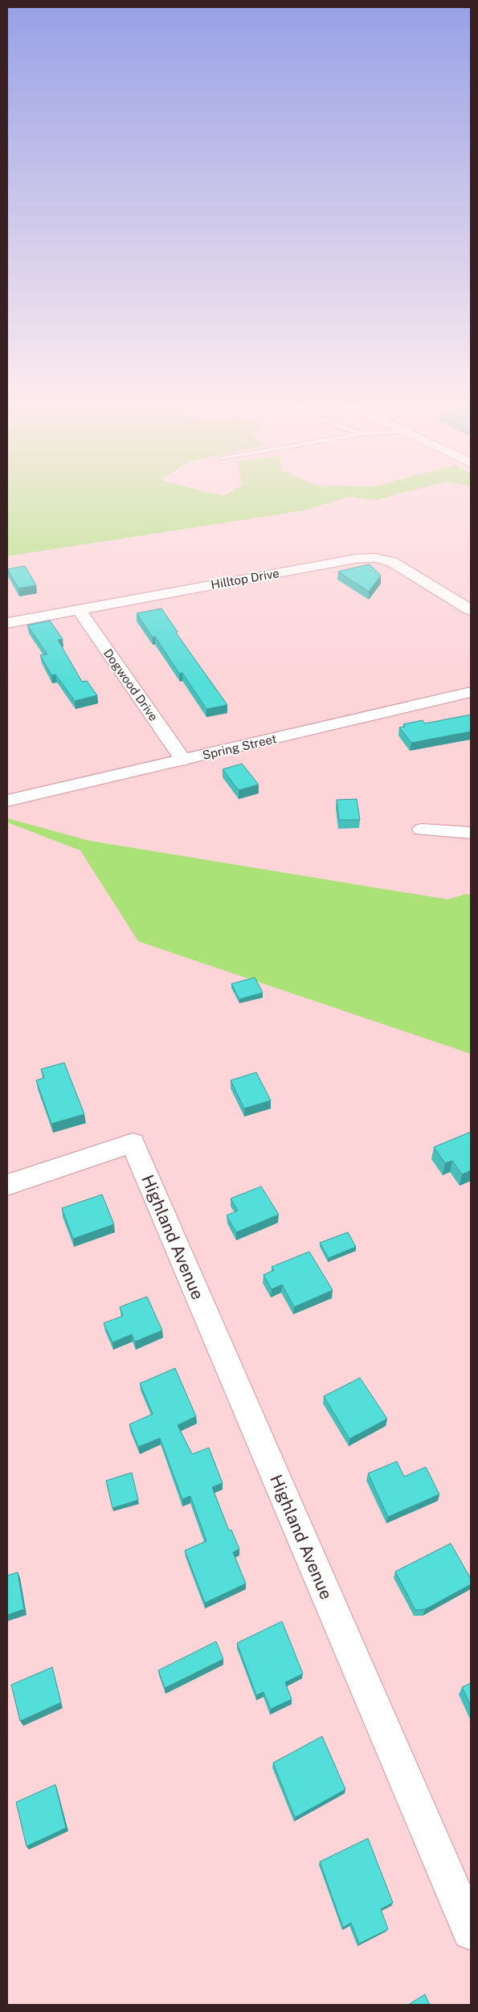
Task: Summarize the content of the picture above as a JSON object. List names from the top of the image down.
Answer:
{
  "streets": {
    "street": [
      "Hilltop Drive",
      "Dogwood Drive",
      "Spring Street",
      "Highland Avenue"
    ]
  },
  "crossings": [
    ["Hilltop Drive", "Dogwood Drive"],
    ["Dogwood Drive", "Spring Street"]
  ]
}
